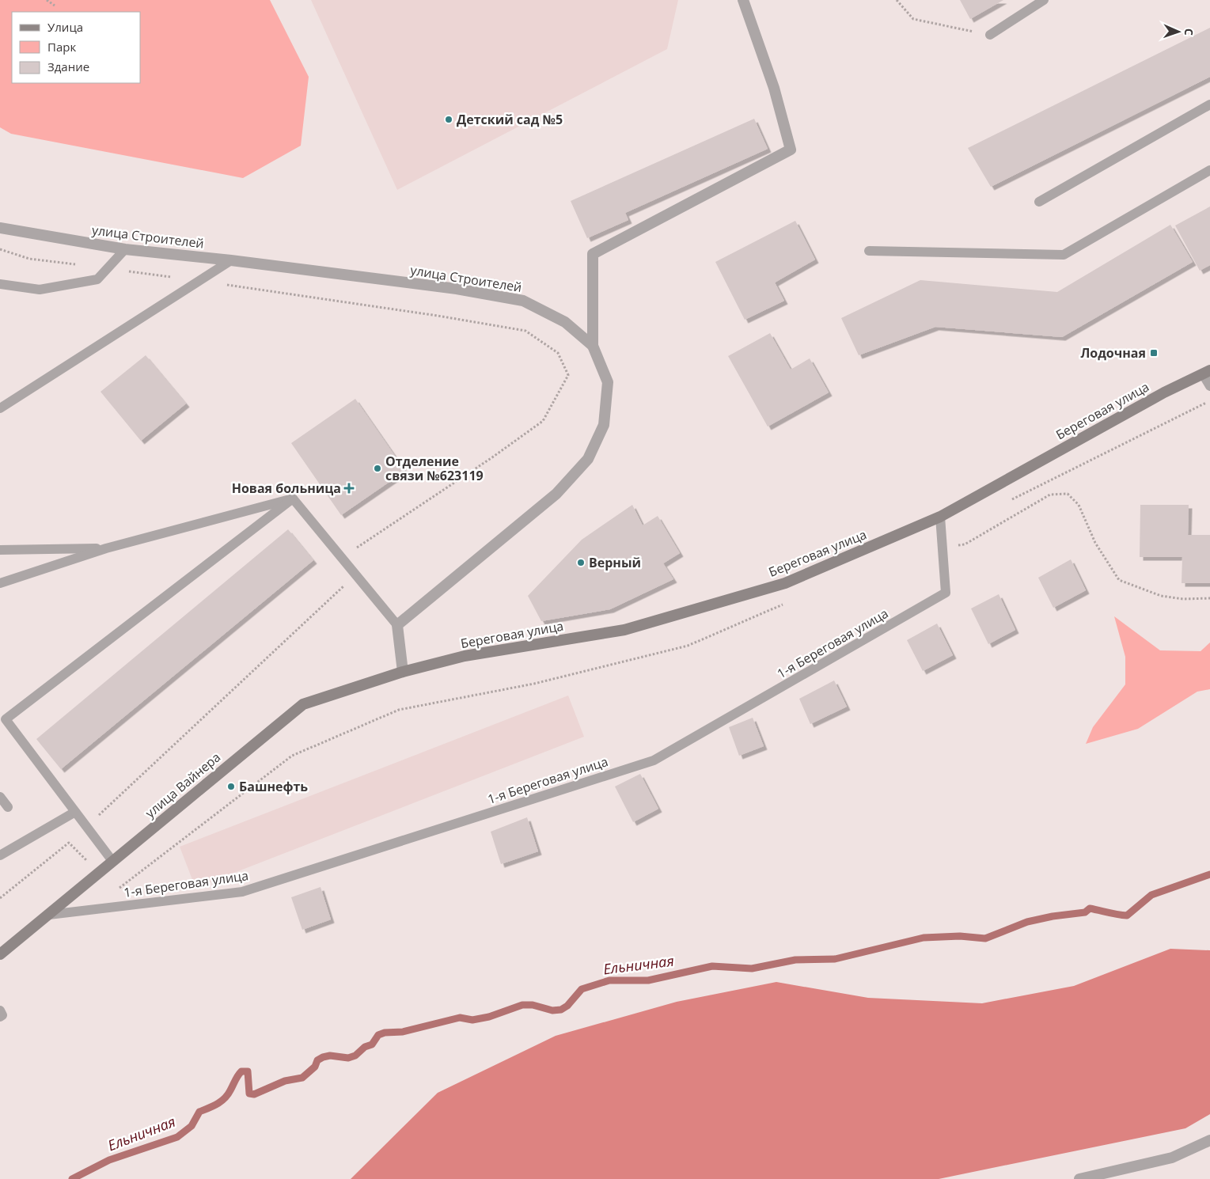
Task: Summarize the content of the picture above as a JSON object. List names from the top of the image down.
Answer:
{
  "streets": {
    "main road": ["Береговая улица", "улица Вайнера"],
    "street": ["улица Строителей"],
    "lane": ["1-я Береговая улица"]
  },
  "crossings": [
    ["Береговая улица", "1-я Береговая улица"],
    ["Береговая улица", "улица Вайнера"],
    ["1-я Береговая улица", "улица Вайнера"]
  ],
  "water": ["Ельничная"],
  "places": {
    "other": [
      "Детский сад №5",
      "Отделение связи №623119",
      "Верный",
      "Башнефть"
    ],
    "transit": ["Лодочная"],
    "health": ["Новая больница"]
  },
  "legend": ["Улица", "Парк", "Здание"],
  "north": "right"
}
